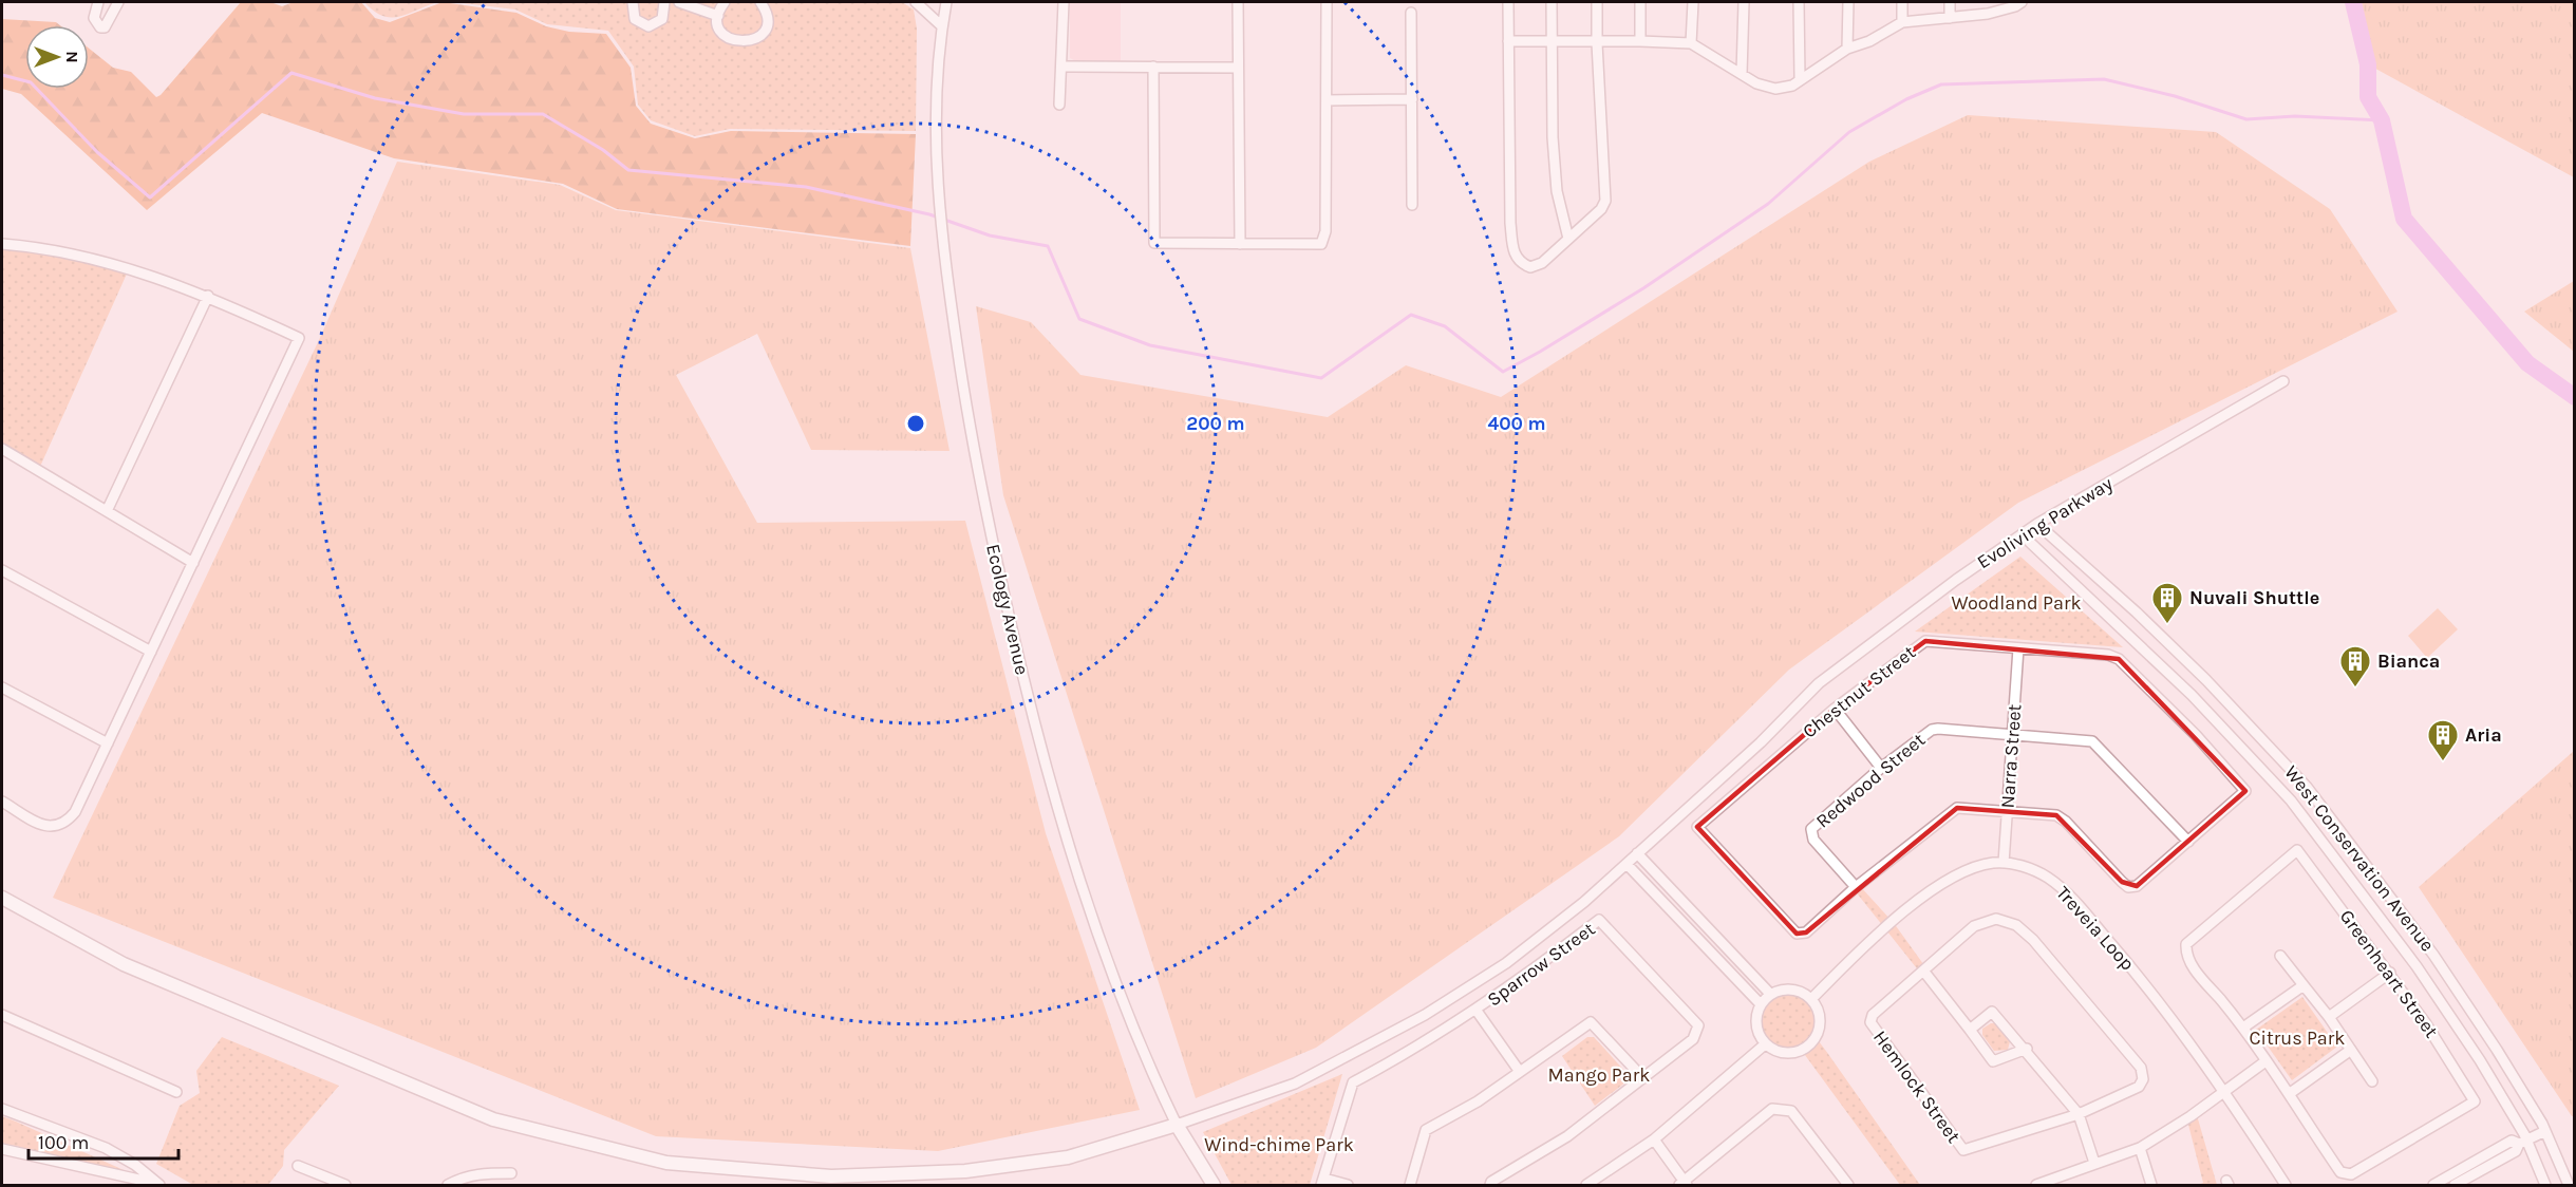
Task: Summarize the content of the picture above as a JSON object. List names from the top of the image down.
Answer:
{
  "streets": {
    "street": [
      "Evoliving Parkway",
      "Ecology Avenue",
      "Chestnut Street",
      "Narra Street",
      "Redwood Street",
      "West Conservation Avenue",
      "Treveia Loop",
      "Sparrow Street",
      "Greenheart Street",
      "Hemlock Street"
    ]
  },
  "crossings": [
    ["Evoliving Parkway", "Ecology Avenue"],
    ["Evoliving Parkway", "West Conservation Avenue"],
    ["Chestnut Street", "Narra Street"],
    ["Chestnut Street", "Redwood Street"],
    ["Narra Street", "Redwood Street"],
    ["Narra Street", "Treveia Loop"]
  ],
  "parks": [
    "Woodland Park",
    "Citrus Park",
    "Mango Park",
    "Wind-chime Park"
  ],
  "places": {
    "building": ["Nuvali Shuttle", "Bianca", "Aria"]
  },
  "scale_bar": "100 m",
  "north": "right",
  "rings": ["200 m", "400 m"]
}
